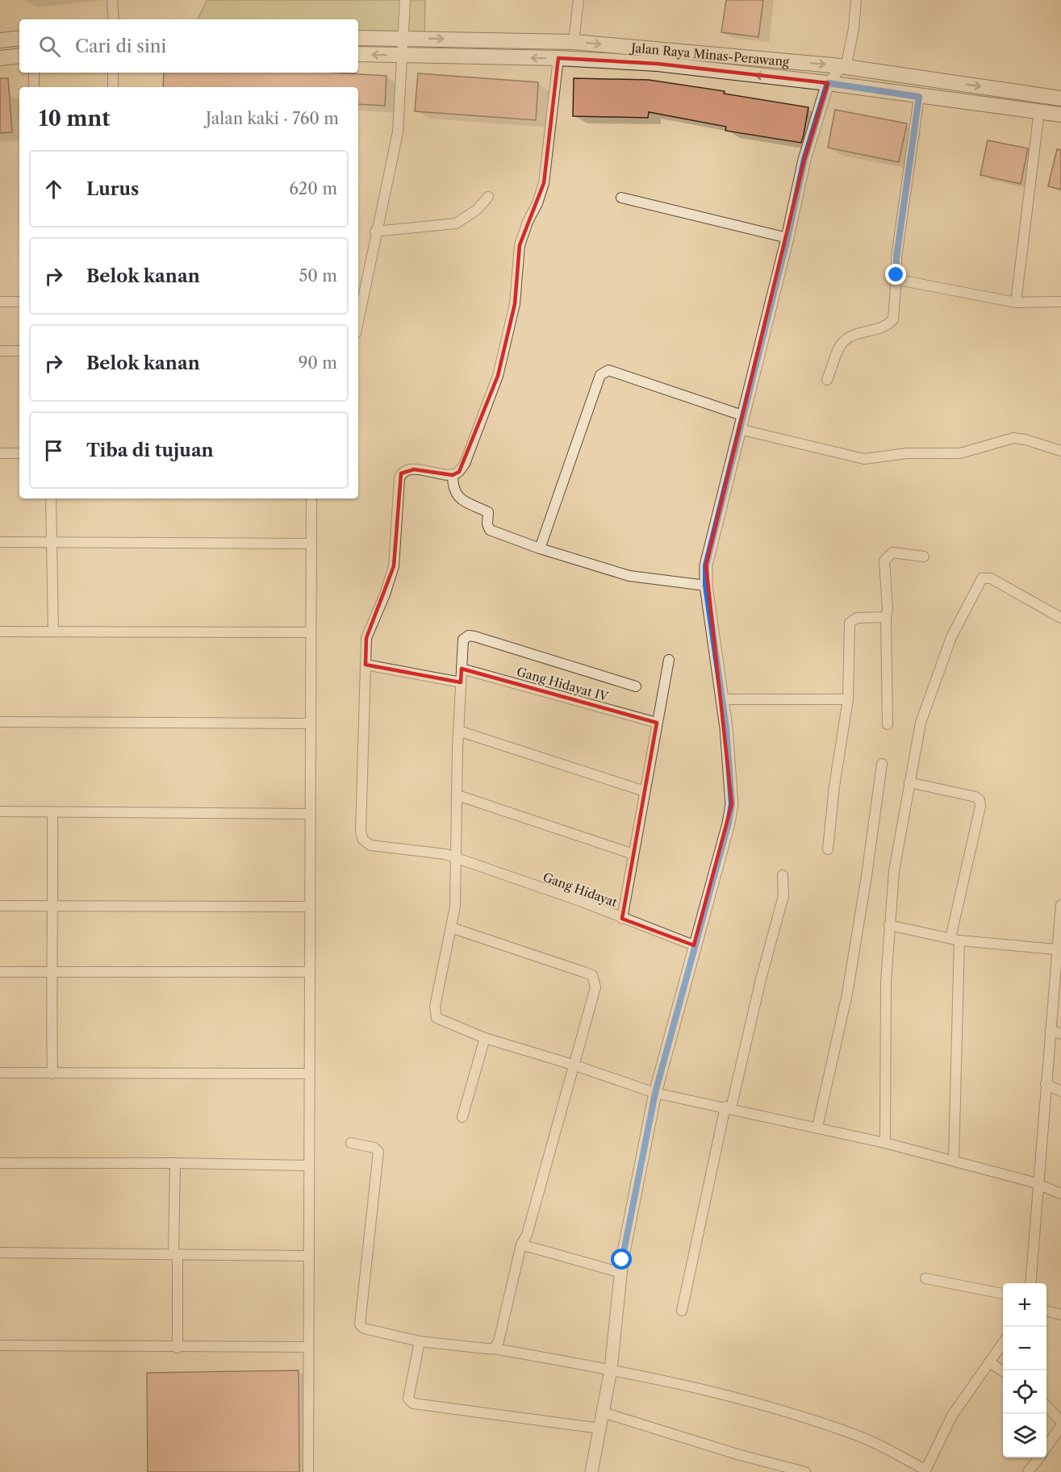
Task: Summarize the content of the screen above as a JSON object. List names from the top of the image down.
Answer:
{
  "streets": {
    "main road": ["Jalan Raya Minas-Perawang"],
    "street": ["Gang Hidayat IV", "Gang Hidayat"]
  },
  "page": {
    "search": "Cari di sini",
    "heading": ["10 mnt", "Jalan kaki · 760 m"],
    "list": [
      ["Lurus", "620 m"],
      ["Belok kanan", "50 m"],
      ["Belok kanan", "90 m"],
      "Tiba di tujuan"
    ],
    "map_buttons": ["+", "−"]
  }
}
